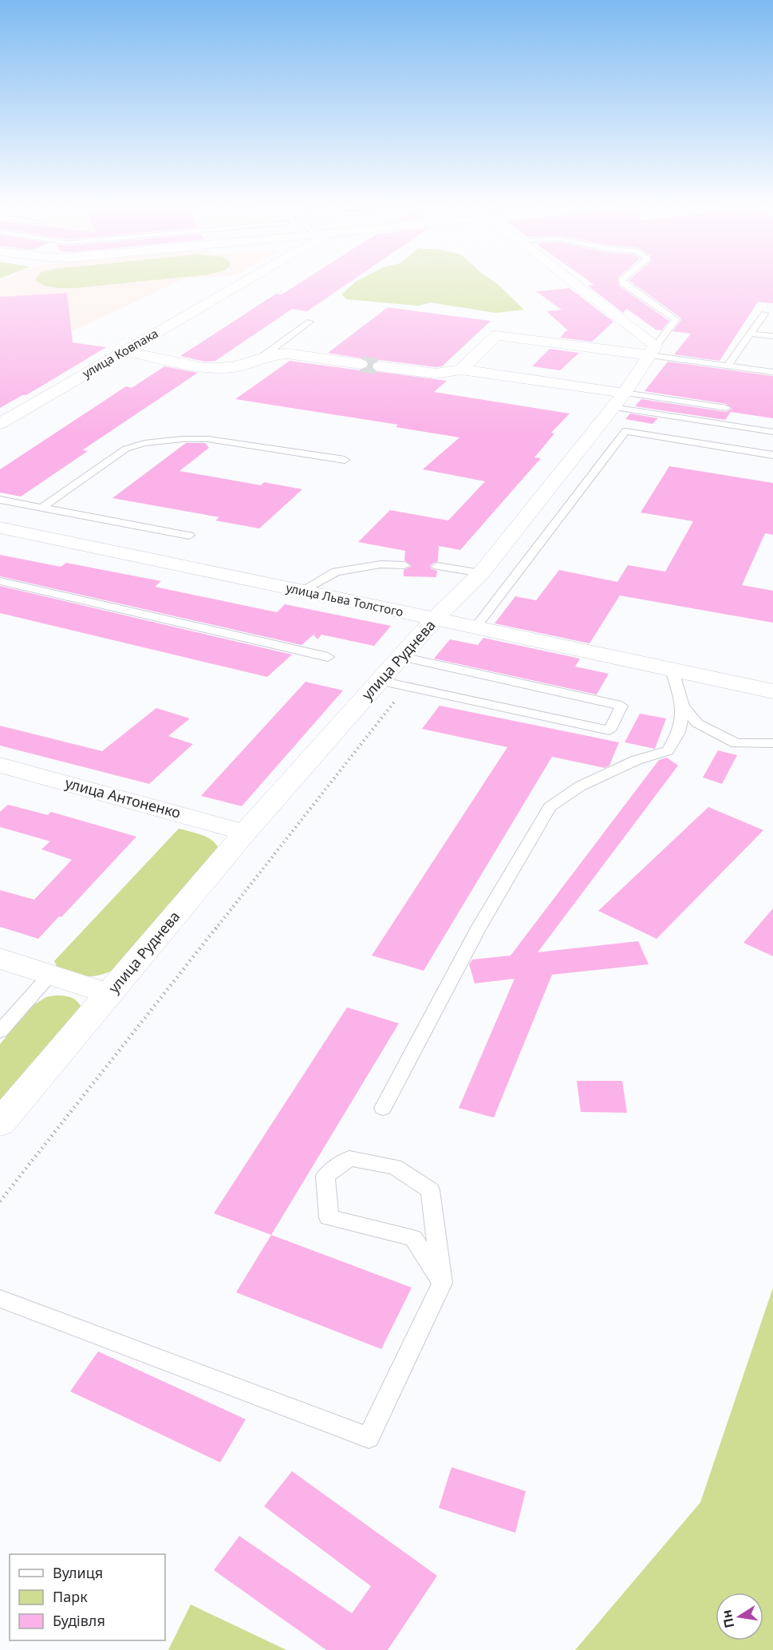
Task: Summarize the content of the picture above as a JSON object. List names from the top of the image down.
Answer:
{
  "streets": {
    "main road": [
      "улица Ковпака",
      "улица Льва Толстого",
      "улица Руднева",
      "улица Антоненко"
    ]
  },
  "crossings": [
    ["улица Льва Толстого", "улица Руднева"],
    ["улица Руднева", "улица Антоненко"]
  ],
  "legend": ["Вулиця", "Парк", "Будівля"],
  "north": "left"
}
